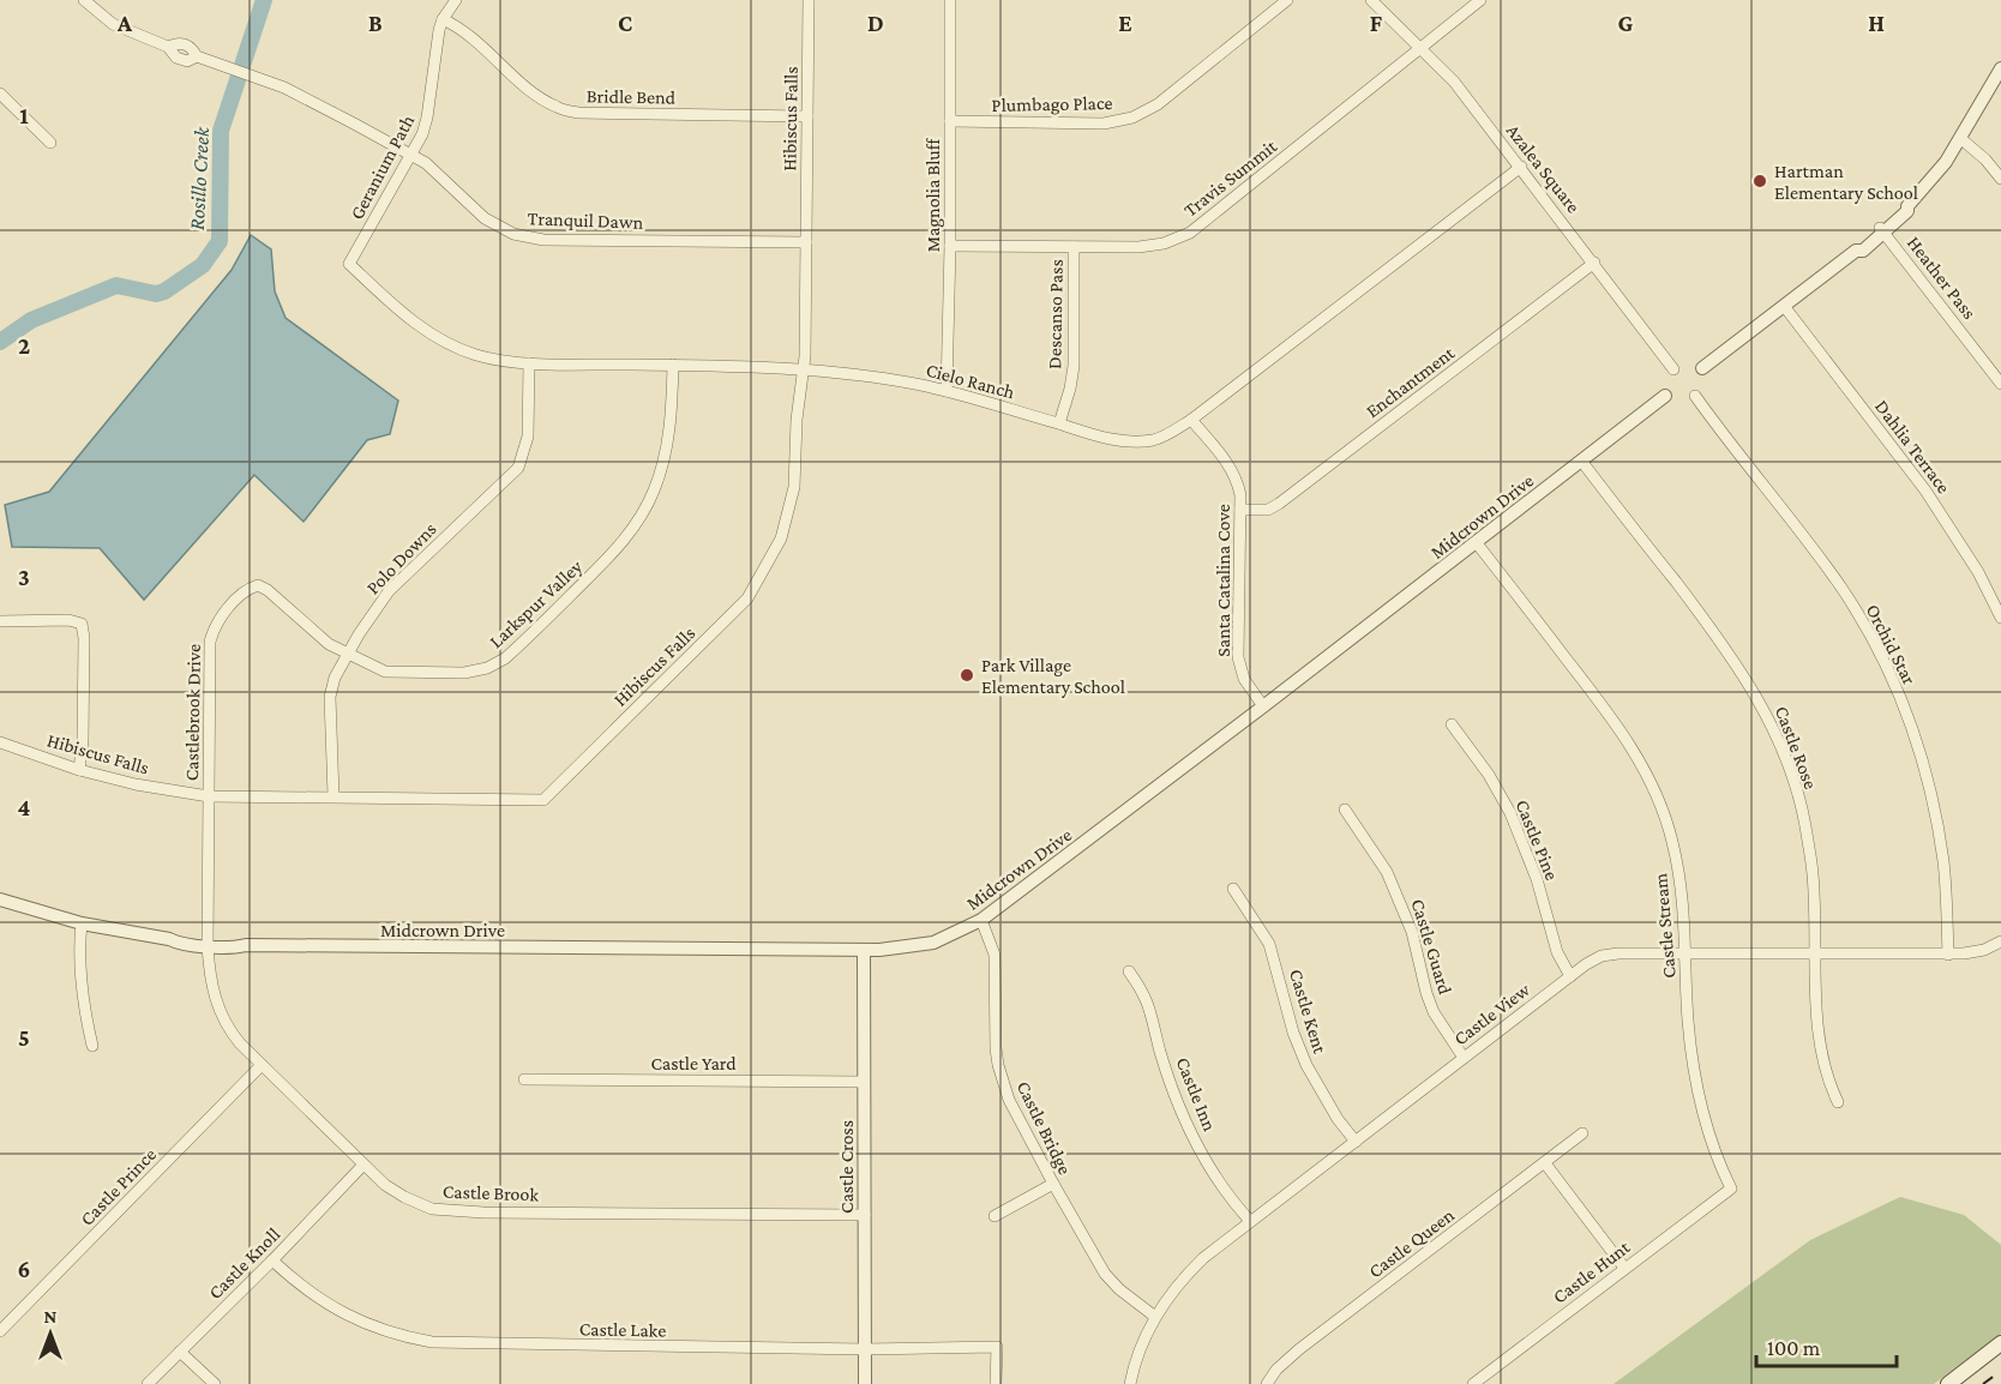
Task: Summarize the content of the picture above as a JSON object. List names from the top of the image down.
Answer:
{
  "streets": {
    "street": [
      "Bridle Bend",
      "Plumbago Place",
      "Hibiscus Falls",
      "Geranium Path",
      "Azalea Square",
      "Travis Summit",
      "Magnolia Bluff",
      "Tranquil Dawn",
      "Heather Pass",
      "Descanso Pass",
      "Cielo Ranch",
      "Enchantment",
      "Dahlia Terrace",
      "Midcrown Drive",
      "Polo Downs",
      "Santa Catalina Cove",
      "Larkspur Valley",
      "Orchid Star",
      "Castlebrook Drive",
      "Castle Rose",
      "Castle Pine",
      "Castle Stream",
      "Castle Guard",
      "Castle Kent",
      "Castle View",
      "Castle Yard",
      "Castle Inn",
      "Castle Bridge",
      "Castle Cross",
      "Castle Prince",
      "Castle Brook",
      "Castle Queen",
      "Castle Knoll",
      "Castle Hunt",
      "Castle Lake"
    ]
  },
  "crossings": [
    ["Bridle Bend", "Hibiscus Falls"],
    ["Bridle Bend", "Geranium Path"],
    ["Plumbago Place", "Magnolia Bluff"],
    ["Hibiscus Falls", "Tranquil Dawn"],
    ["Hibiscus Falls", "Cielo Ranch"],
    ["Hibiscus Falls", "Polo Downs"],
    ["Hibiscus Falls", "Castlebrook Drive"],
    ["Geranium Path", "Tranquil Dawn"],
    ["Geranium Path", "Cielo Ranch"],
    ["Azalea Square", "Travis Summit"],
    ["Azalea Square", "Cielo Ranch"],
    ["Azalea Square", "Enchantment"],
    ["Travis Summit", "Magnolia Bluff"],
    ["Travis Summit", "Descanso Pass"],
    ["Magnolia Bluff", "Cielo Ranch"],
    ["Descanso Pass", "Cielo Ranch"],
    ["Cielo Ranch", "Polo Downs"],
    ["Cielo Ranch", "Santa Catalina Cove"],
    ["Cielo Ranch", "Larkspur Valley"],
    ["Enchantment", "Santa Catalina Cove"],
    ["Midcrown Drive", "Santa Catalina Cove"],
    ["Midcrown Drive", "Castle Rose"],
    ["Midcrown Drive", "Castle Stream"],
    ["Midcrown Drive", "Castle Bridge"],
    ["Midcrown Drive", "Castle Cross"],
    ["Midcrown Drive", "Castle Brook"],
    ["Polo Downs", "Larkspur Valley"],
    ["Larkspur Valley", "Castlebrook Drive"],
    ["Orchid Star", "Castle View"],
    ["Castlebrook Drive", "Castle Brook"],
    ["Castle Rose", "Castle View"],
    ["Castle Pine", "Castle View"],
    ["Castle Stream", "Castle View"],
    ["Castle Stream", "Castle Hunt"],
    ["Castle Guard", "Castle View"],
    ["Castle Kent", "Castle View"],
    ["Castle View", "Castle Inn"],
    ["Castle View", "Castle Bridge"],
    ["Castle Yard", "Castle Cross"],
    ["Castle Cross", "Castle Brook"],
    ["Castle Cross", "Castle Lake"],
    ["Castle Prince", "Castle Brook"],
    ["Castle Brook", "Castle Knoll"],
    ["Castle Knoll", "Castle Lake"]
  ],
  "water": ["Rosillo Creek"],
  "places": ["Hartman Elementary School", "Park Village Elementary School"],
  "scale_bar": "100 m",
  "north": "top",
  "grid": {
    "columns": [
      "A",
      "B",
      "C",
      "D",
      "E",
      "F",
      "G",
      "H"
    ],
    "rows": [
      "1",
      "2",
      "3",
      "4",
      "5",
      "6"
    ]
  }
}
